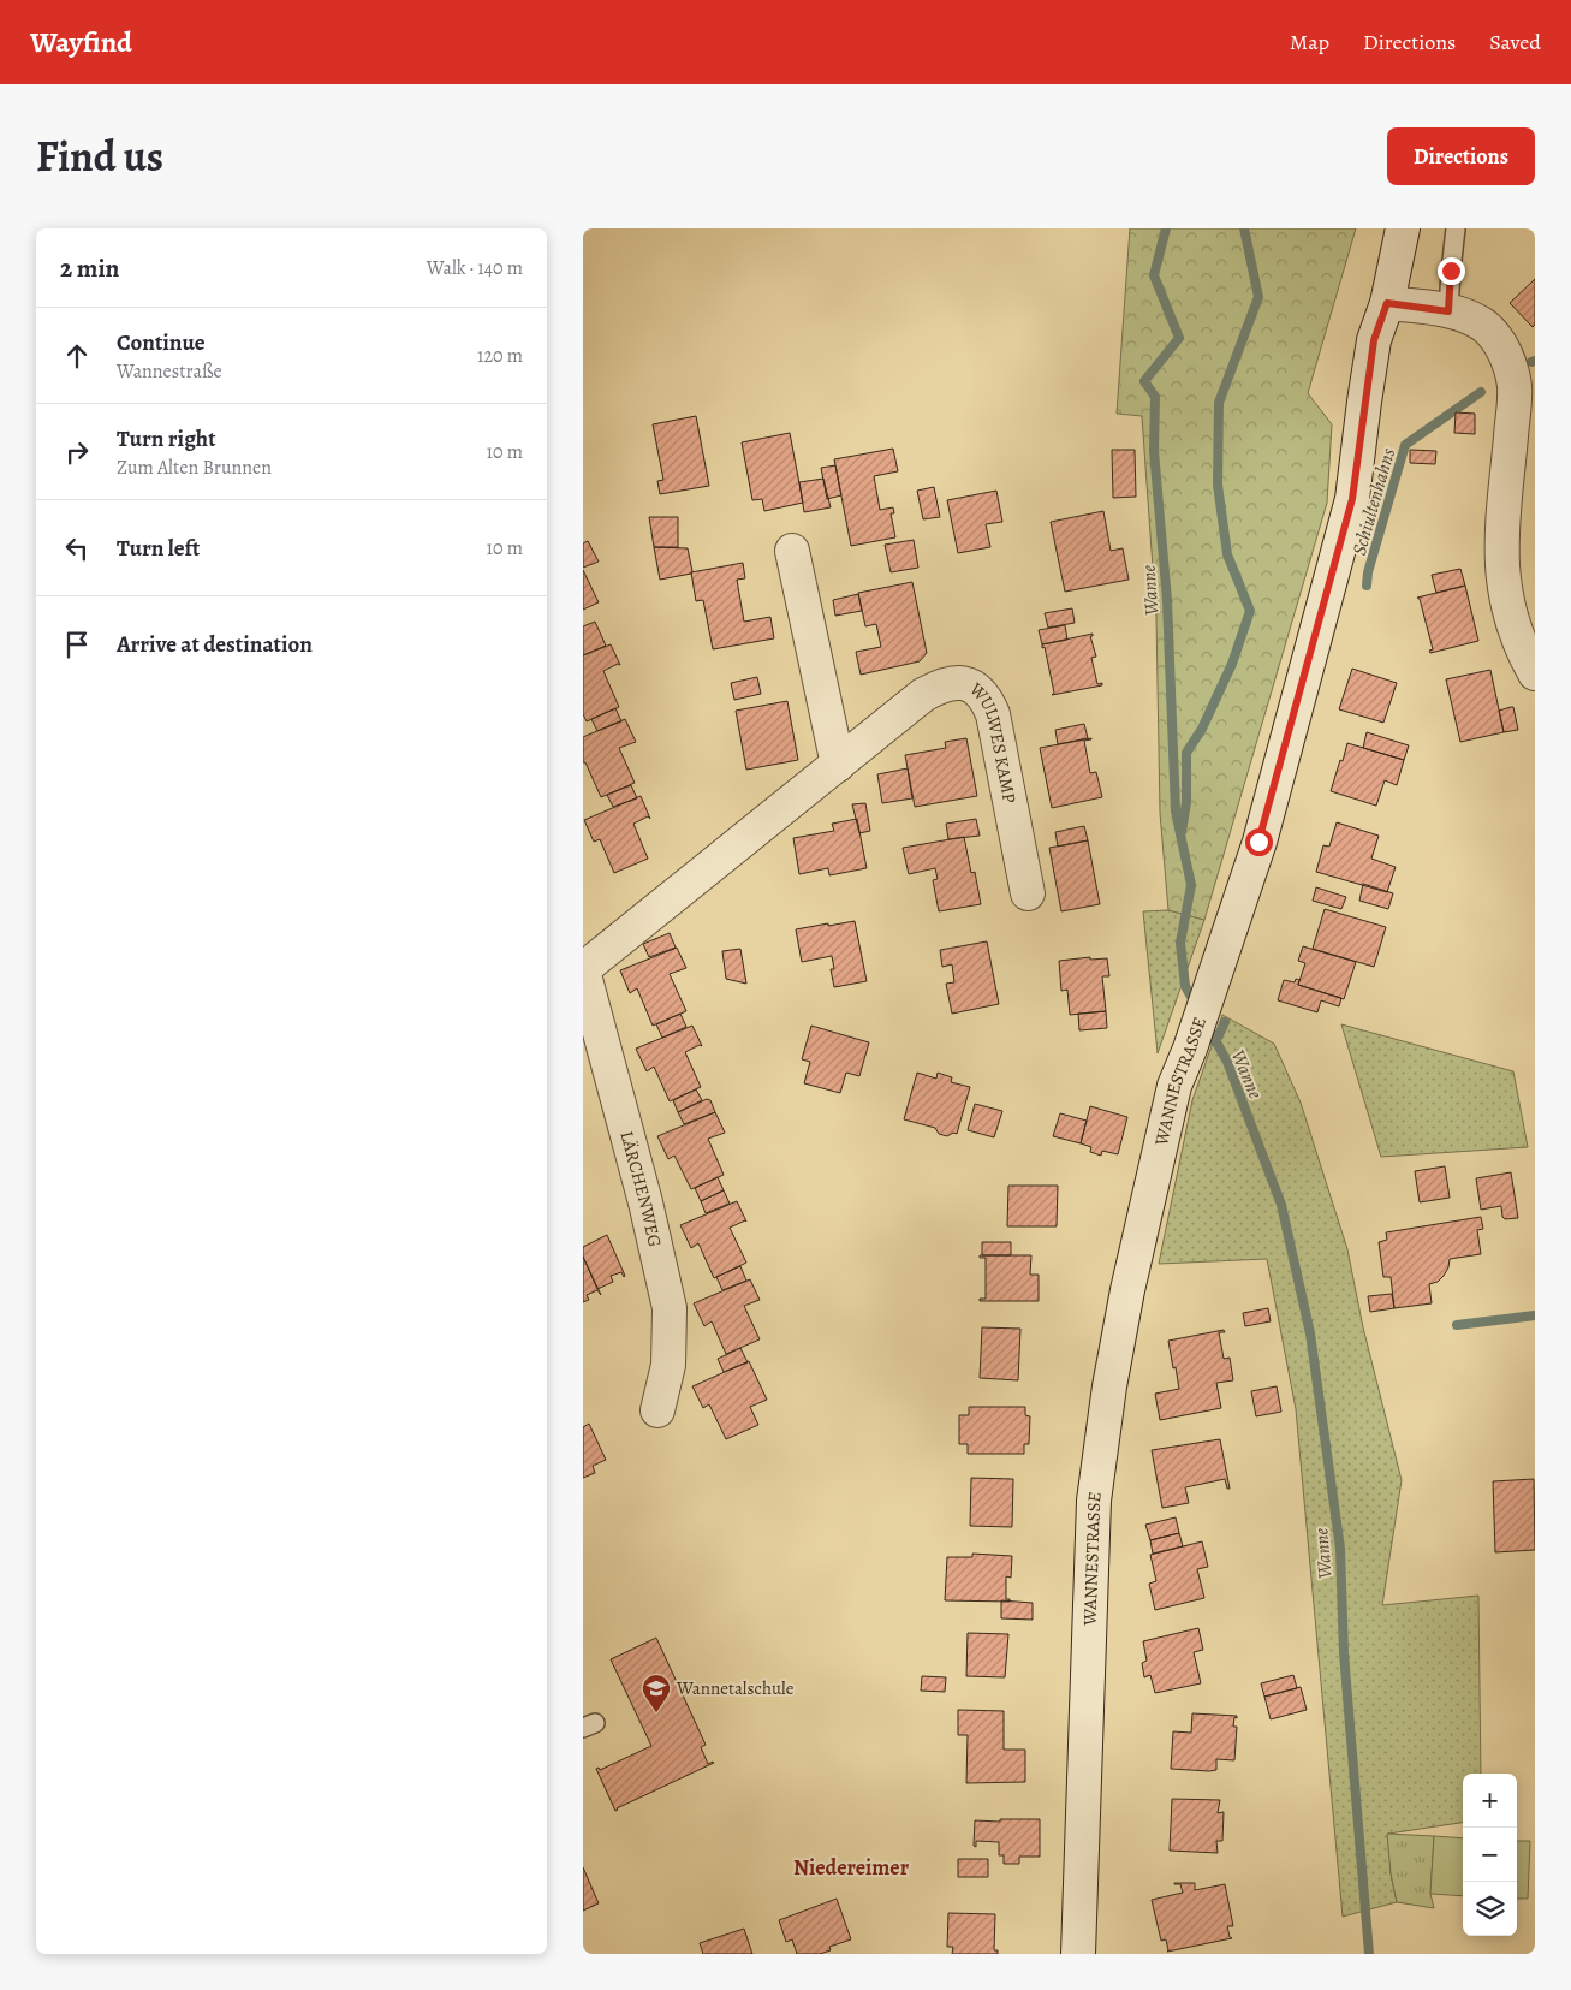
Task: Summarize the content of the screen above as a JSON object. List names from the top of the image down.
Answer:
{
  "streets": {
    "street": ["WULWES KAMP", "WANNESTRASSE", "LÄRCHENWEG"]
  },
  "crossings": [
    ["WULWES KAMP", "LÄRCHENWEG"]
  ],
  "districts": ["Niedereimer"],
  "water": ["Schiultenhahns", "Wanne"],
  "places": {
    "school or university": ["Wannetalschule"]
  },
  "page": {
    "header": "Wayfind",
    "nav": ["Map", "Directions", "Saved"],
    "title": "Find us",
    "buttons": "Directions",
    "heading": ["2 min", "Walk · 140 m"],
    "list": [
      ["Continue", "Wannestraße", "120 m"],
      ["Turn right", "Zum Alten Brunnen", "10 m"],
      ["Turn left", "10 m"],
      "Arrive at destination"
    ],
    "map_buttons": ["+", "−"]
  }
}
